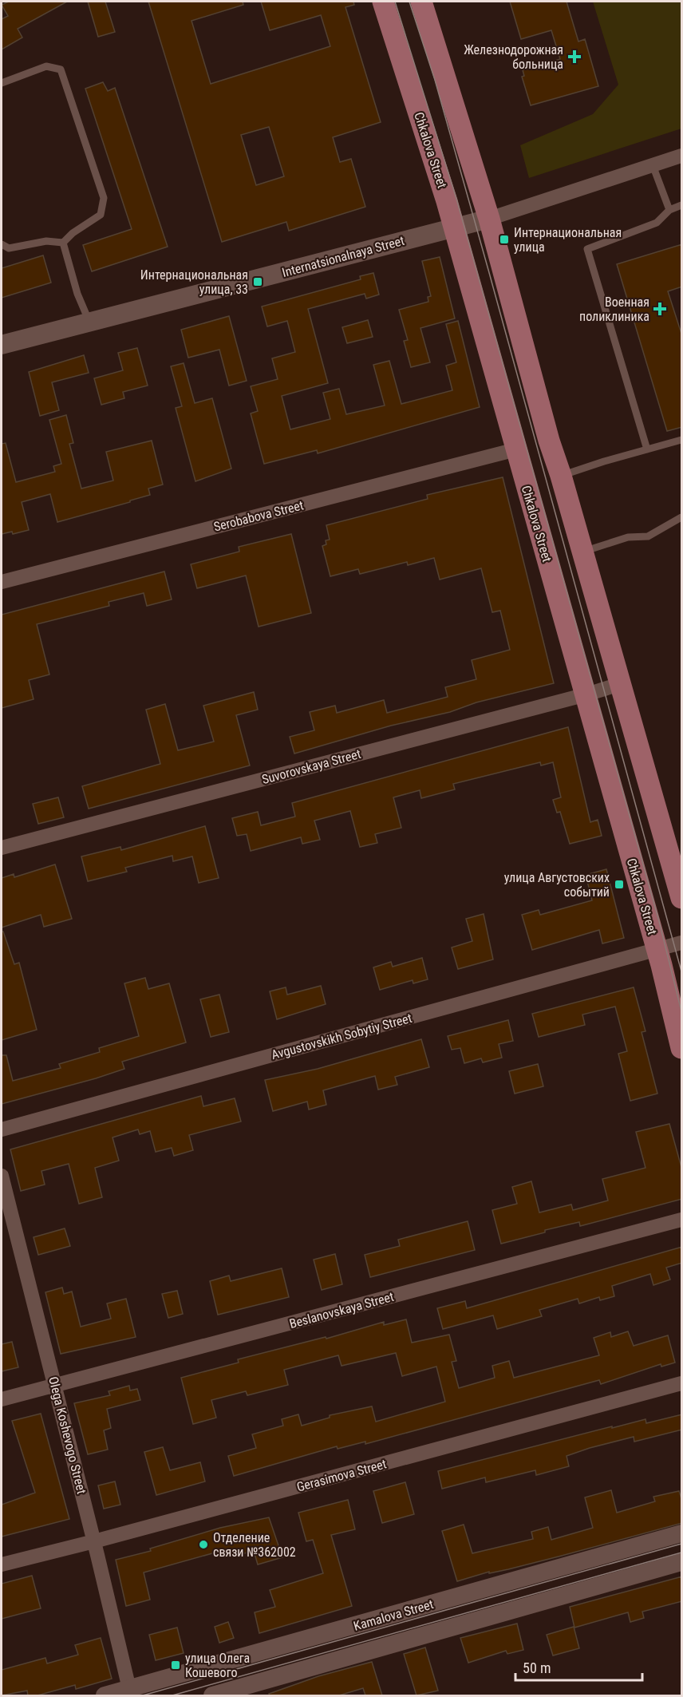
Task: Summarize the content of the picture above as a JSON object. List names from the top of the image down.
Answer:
{
  "streets": {
    "main road": ["Chkalova Street", "Internatsionalnaya Street"],
    "street": [
      "Serobabova Street",
      "Suvorovskaya Street",
      "Avgustovskikh Sobytiy Street",
      "Beslanovskaya Street",
      "Olega Koshevogo Street",
      "Gerasimova Street",
      "Kamalova Street"
    ]
  },
  "crossings": [
    ["Chkalova Street", "Internatsionalnaya Street"],
    ["Chkalova Street", "Serobabova Street"],
    ["Chkalova Street", "Suvorovskaya Street"],
    ["Chkalova Street", "Avgustovskikh Sobytiy Street"],
    ["Beslanovskaya Street", "Olega Koshevogo Street"],
    ["Olega Koshevogo Street", "Gerasimova Street"],
    ["Olega Koshevogo Street", "Kamalova Street"]
  ],
  "places": {
    "health": ["Железнодорожная больница", "Военная поликлиника"],
    "transit": [
      "Интернациональная улица",
      "Интернациональная улица, 33",
      "улица Августовских событий",
      "улица Олега Кошевого"
    ],
    "other": ["Отделение связи №362002"]
  },
  "scale_bar": "50 m"
}
